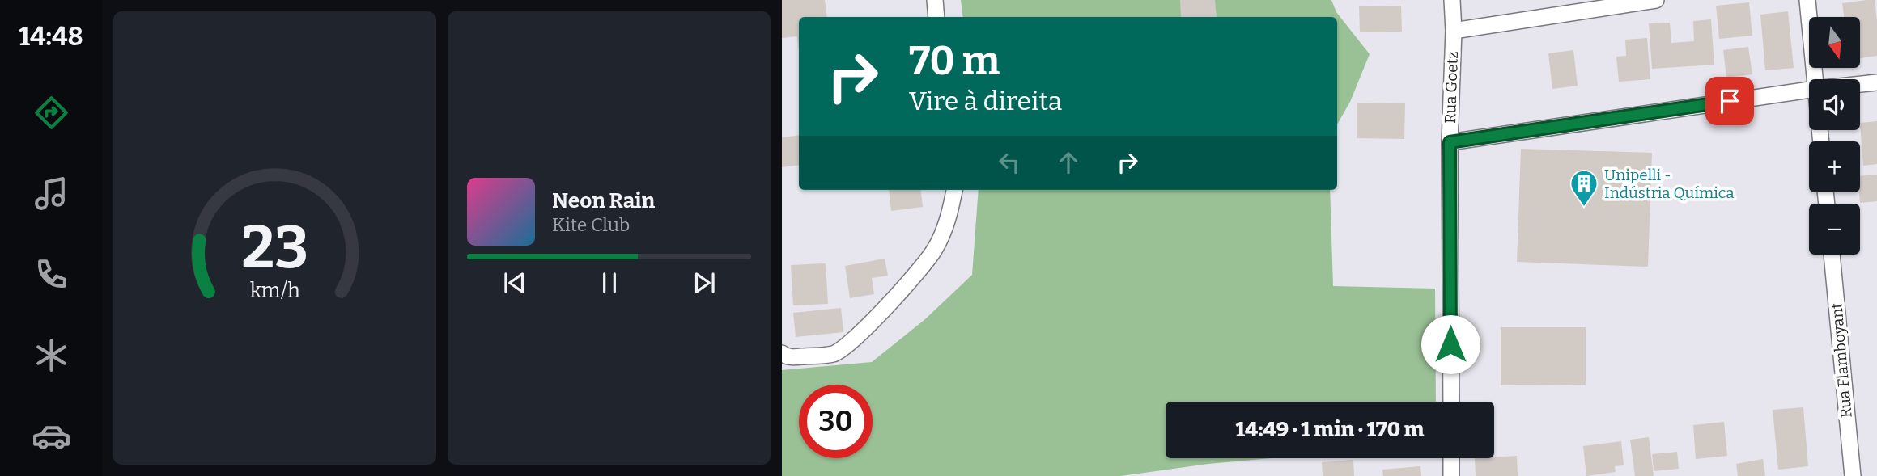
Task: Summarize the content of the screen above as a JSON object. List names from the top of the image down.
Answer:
{
  "streets": {
    "street": ["Rua Goetz", "Rua Flamboyant"]
  },
  "places": {
    "building": ["Unipelli - Indústria Química"]
  },
  "north": "bottom",
  "page": {
    "tabs": "14:48",
    "map_buttons": ["+", "−"],
    "turn": ["70 m", "Vire à direita"],
    "song": ["Neon Rain", "Kite Club"],
    "limit": "30",
    "trip": "14:49 · 1 min · 170 m",
    "gauge": ["23", "km/h"]
  }
}
